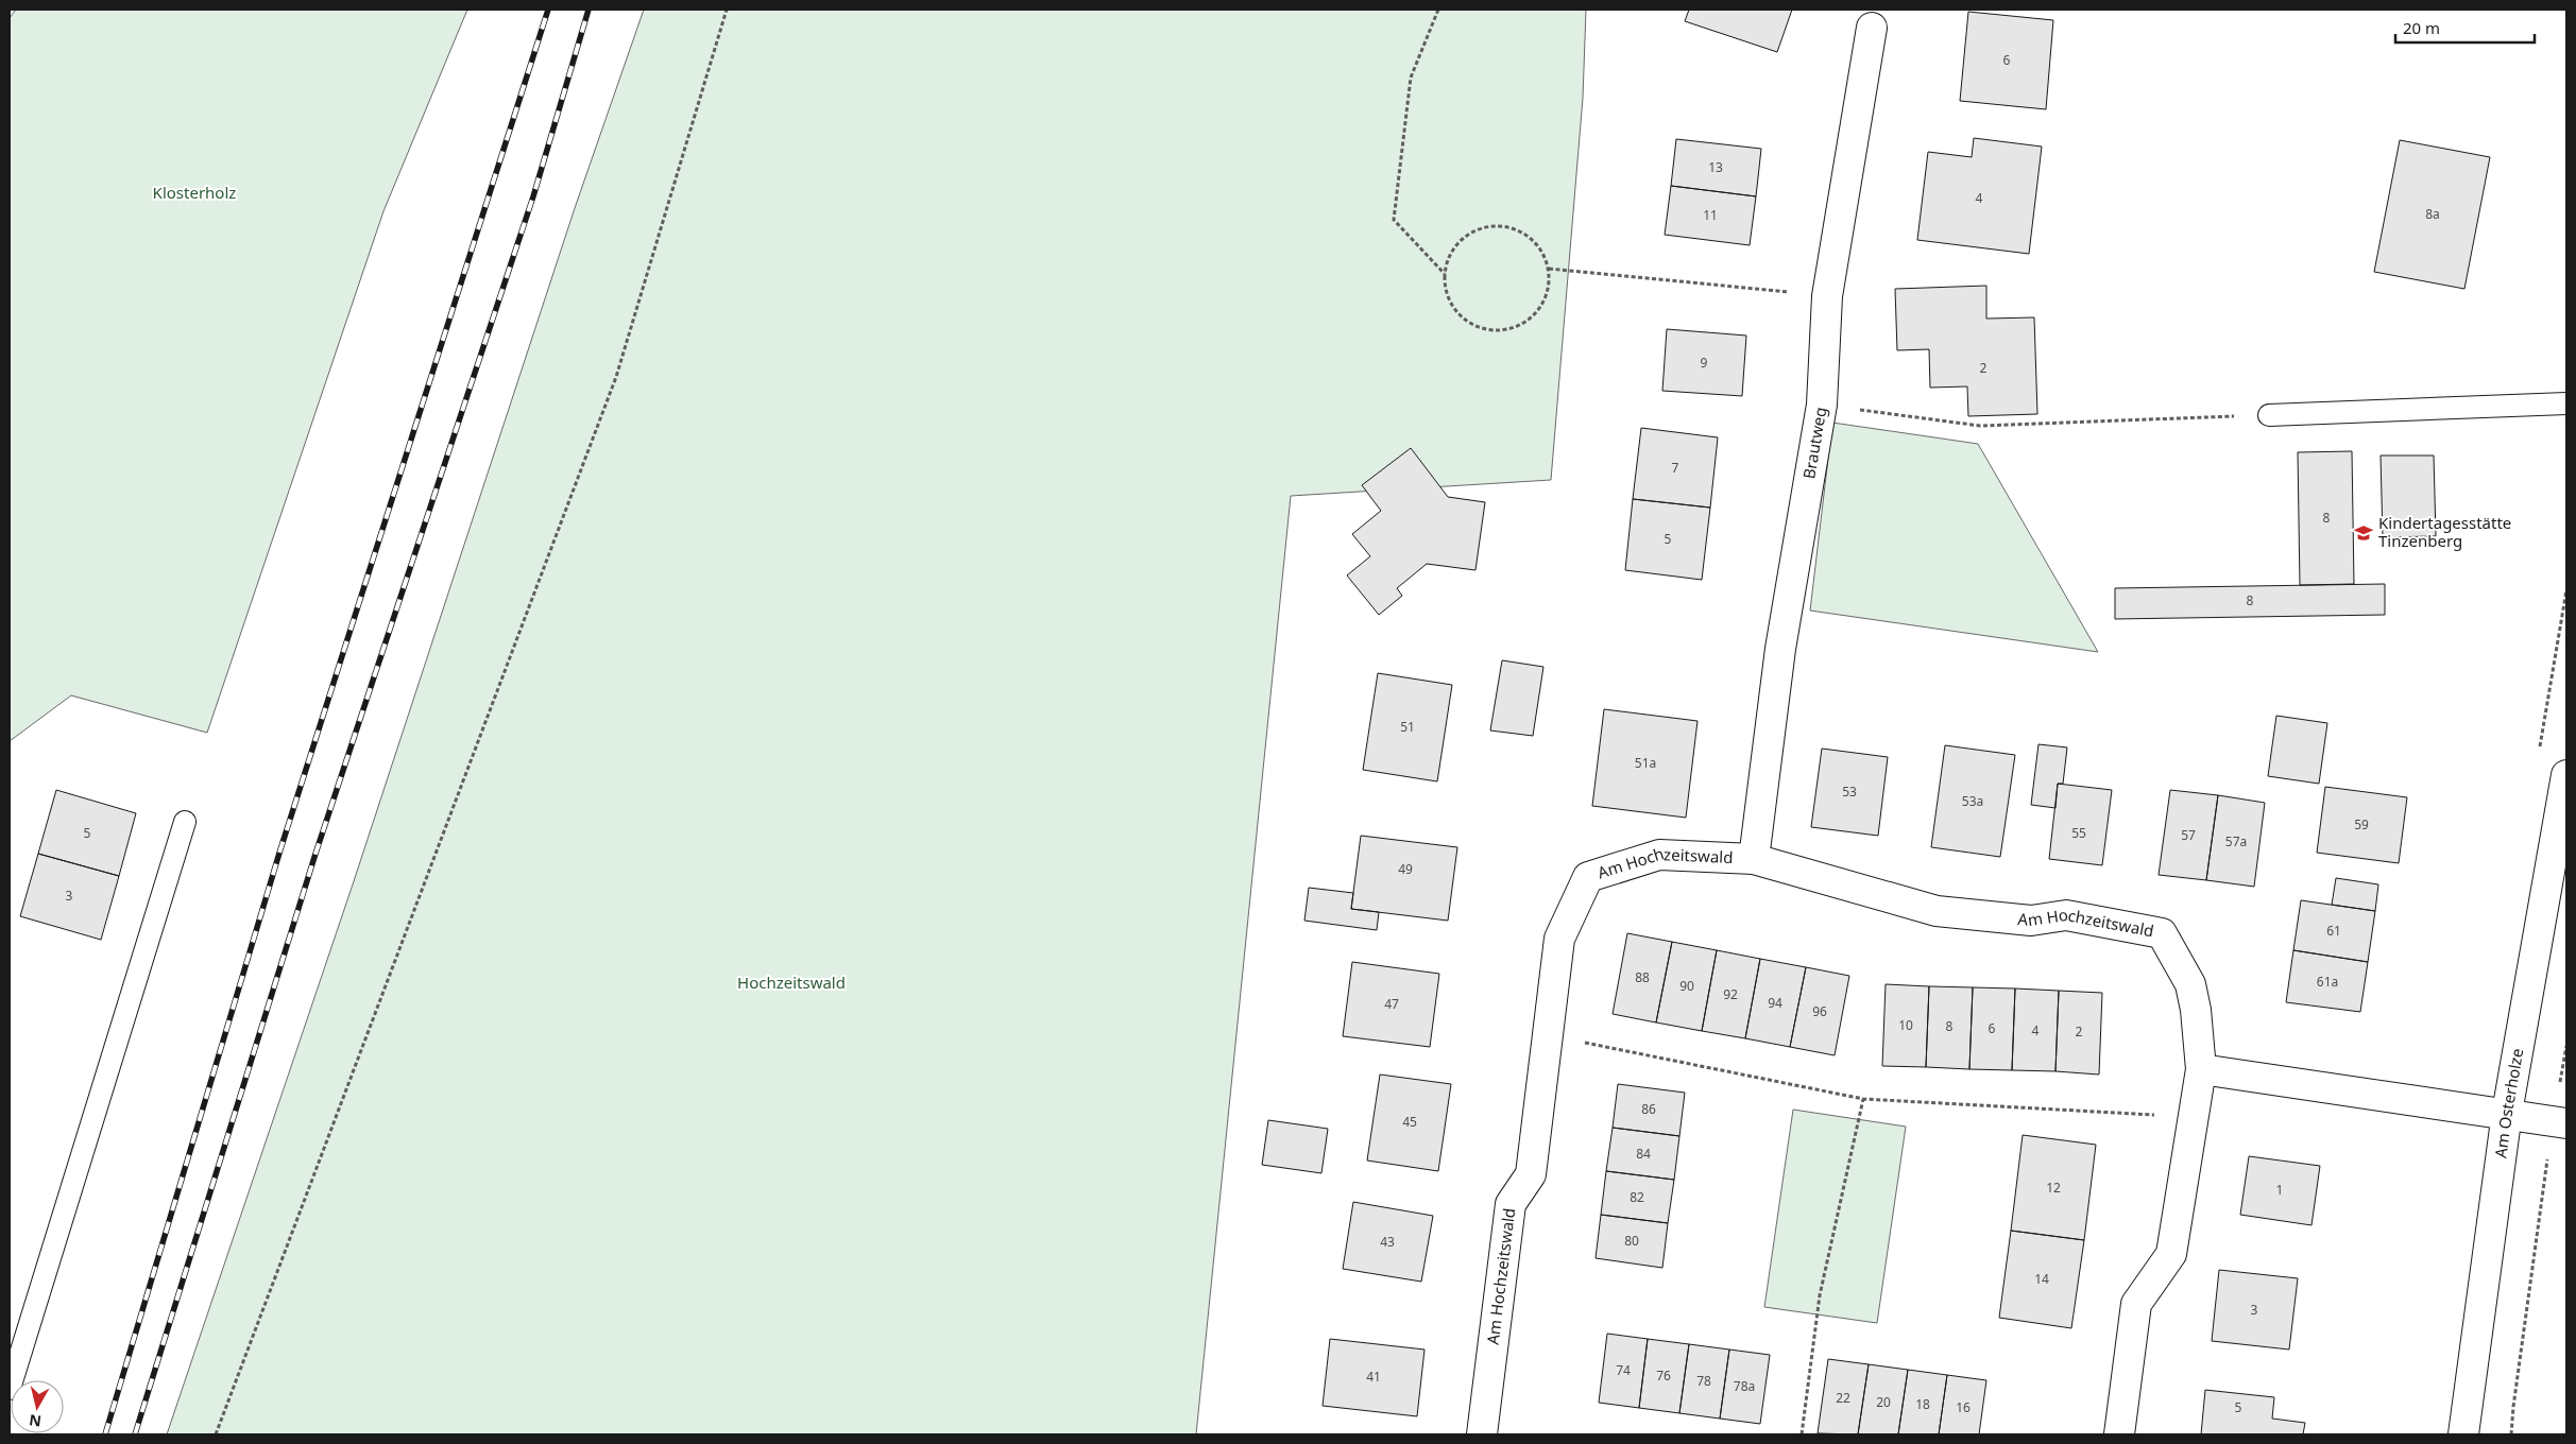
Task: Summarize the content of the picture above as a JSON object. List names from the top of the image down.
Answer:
{
  "streets": {
    "street": ["Brautweg", "Am Hochzeitswald", "Am Osterholze"]
  },
  "crossings": [
    ["Brautweg", "Am Hochzeitswald"]
  ],
  "parks": ["Klosterholz", "Hochzeitswald"],
  "places": {
    "school or university": ["Kindertagesstätte Tinzenberg"]
  },
  "house_numbers": [
    "6",
    "13",
    "4",
    "8a",
    "11",
    "9",
    "2",
    "7",
    "8",
    "5",
    "8",
    "51",
    "51a",
    "53",
    "53a",
    "59",
    "5",
    "55",
    "57",
    "57a",
    "49",
    "3",
    "61",
    "88",
    "61a",
    "90",
    "92",
    "94",
    "47",
    "96",
    "10",
    "8",
    "6",
    "4",
    "2",
    "86",
    "45",
    "84",
    "12",
    "1",
    "82",
    "80",
    "43",
    "14",
    "3",
    "74",
    "76",
    "41",
    "78",
    "78a",
    "22",
    "20",
    "18",
    "16",
    "5"
  ],
  "scale_bar": "20 m",
  "north": "bottom"
}
